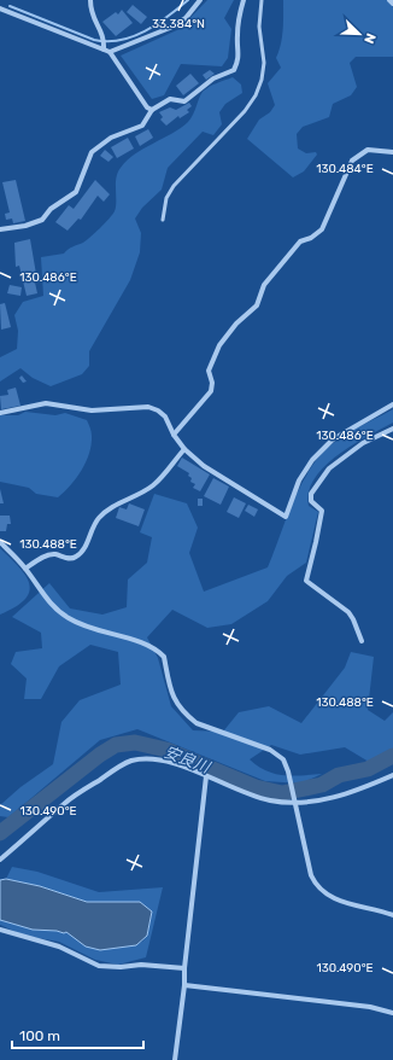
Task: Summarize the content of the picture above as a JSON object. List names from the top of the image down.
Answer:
{
  "water": ["安良川"],
  "scale_bar": "100 m",
  "north": "bottom right",
  "coordinates": [
    "33.384°N",
    "130.484°E",
    "130.486°E",
    "130.488°E",
    "130.490°E"
  ]
}
